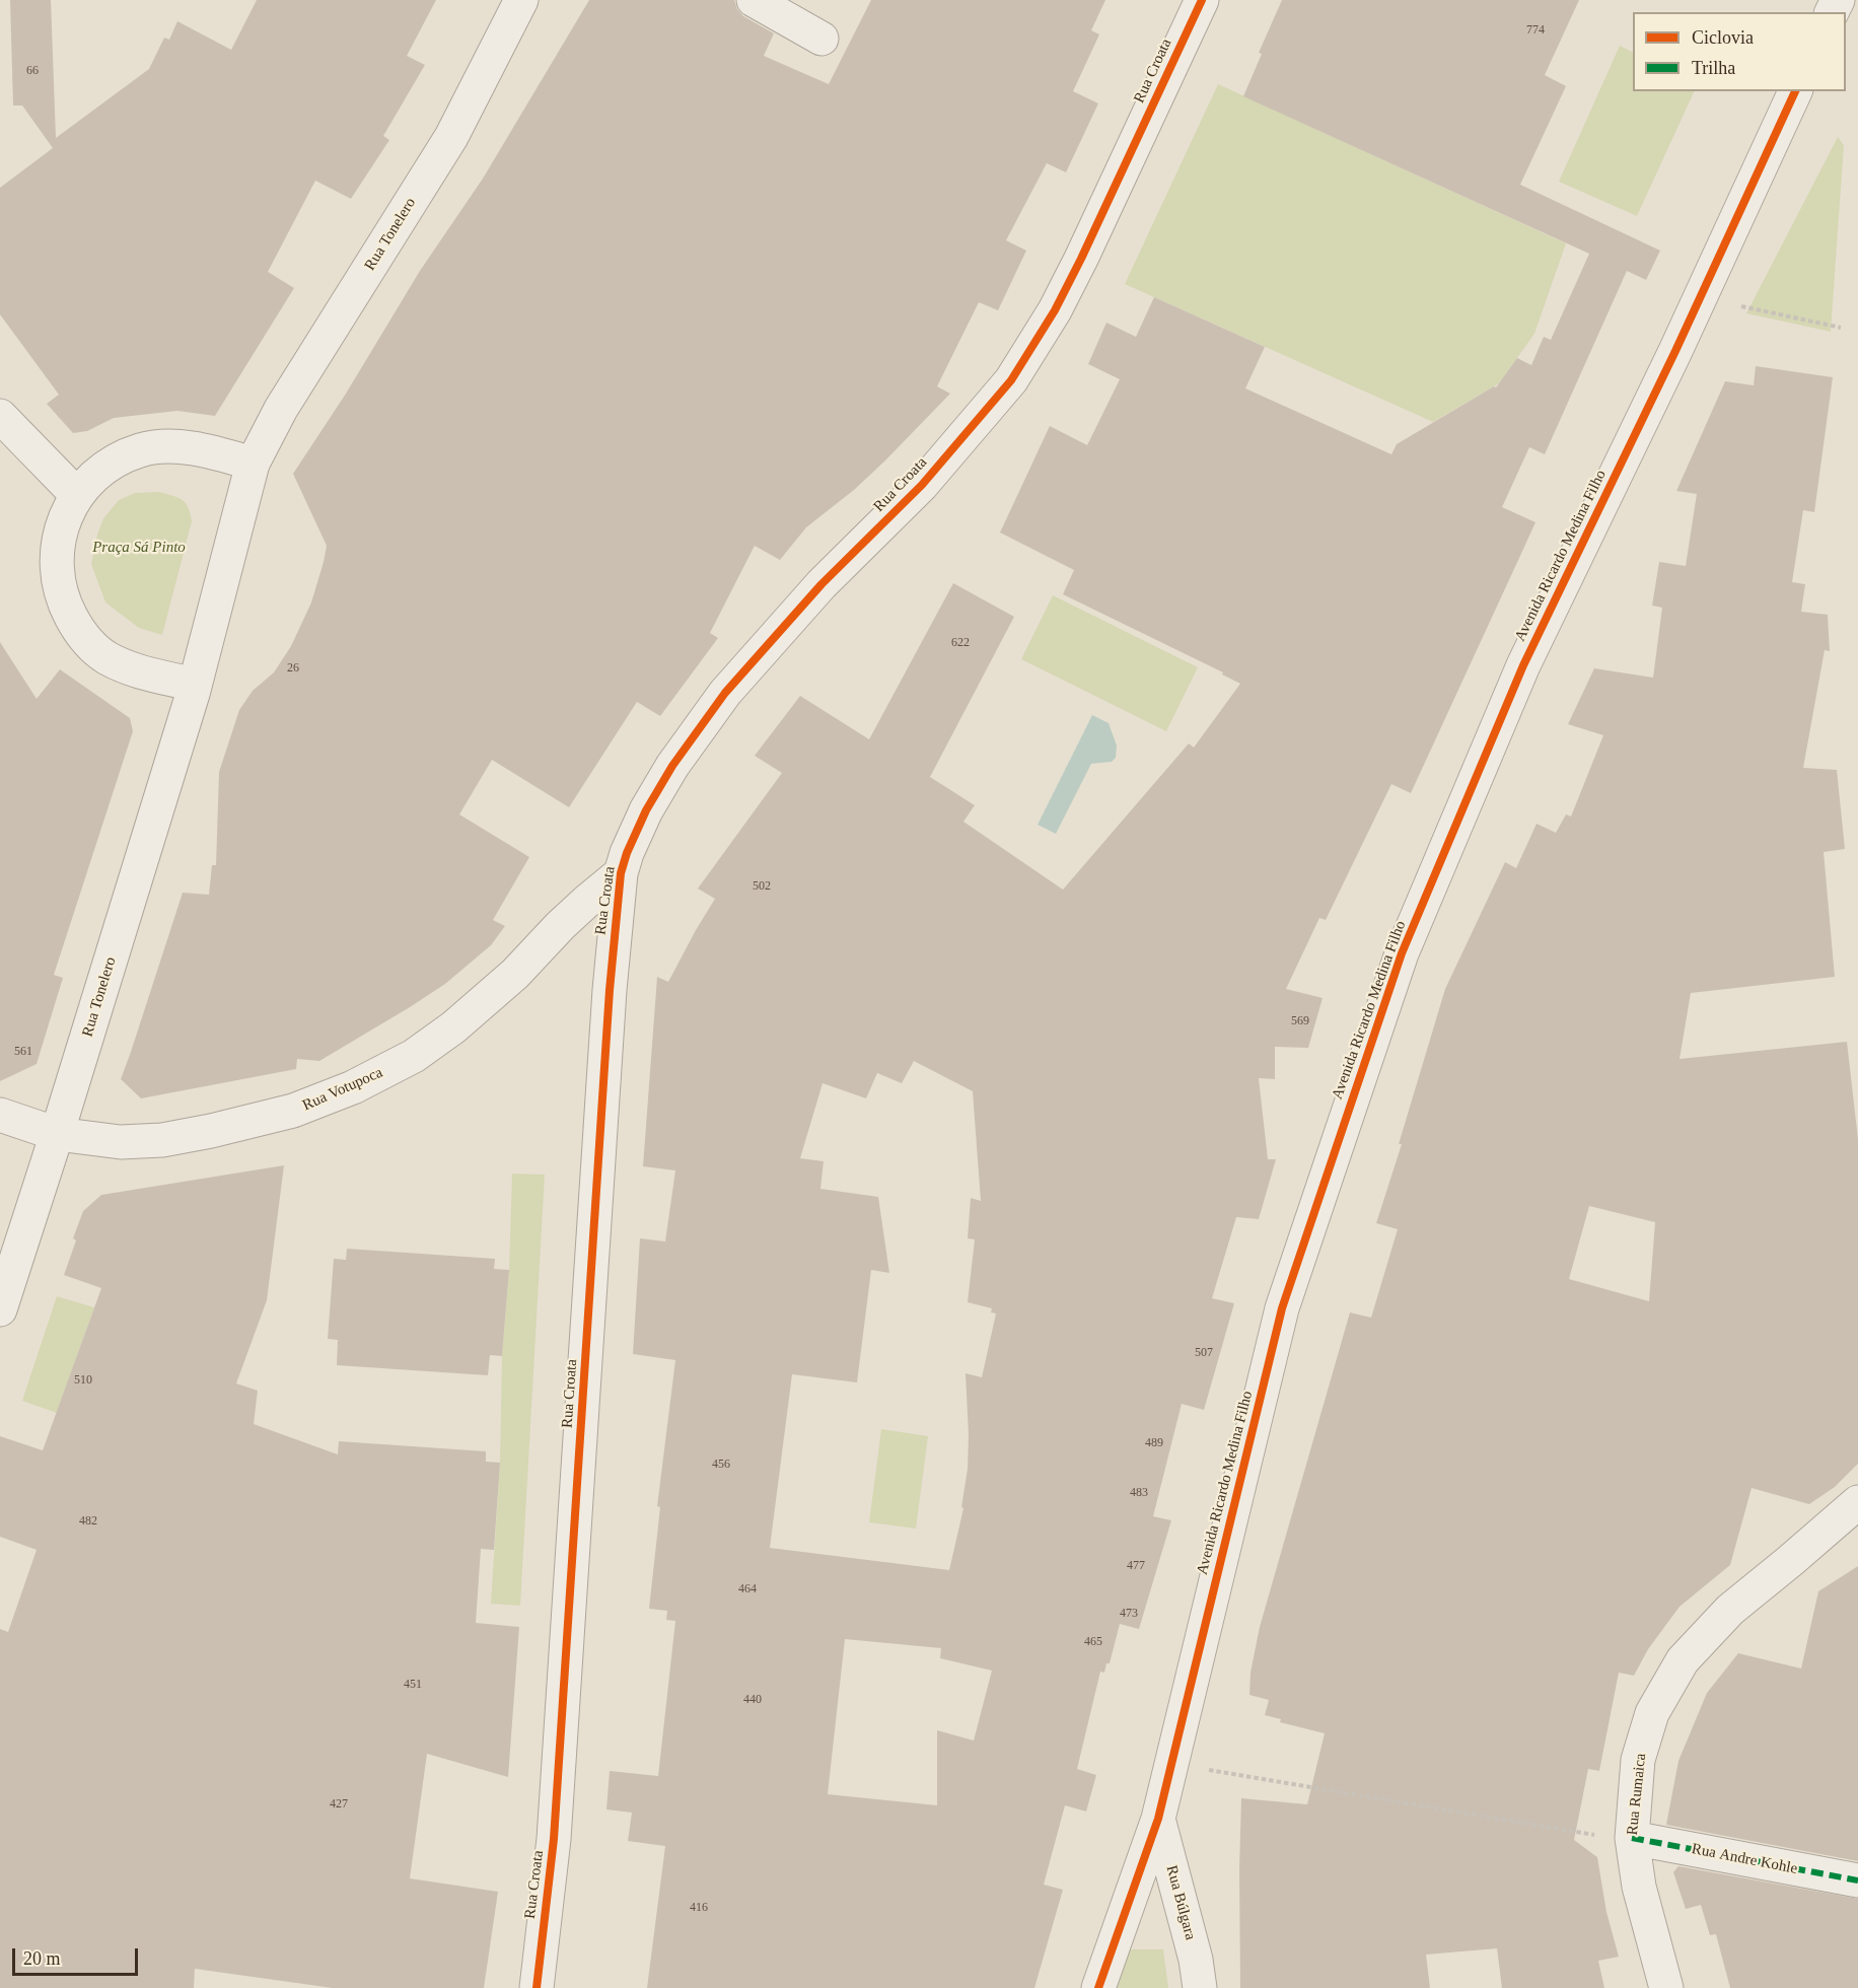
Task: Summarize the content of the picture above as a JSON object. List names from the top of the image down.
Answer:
{
  "streets": {
    "street": [
      "Rua Croata",
      "Rua Tonelero",
      "Avenida Ricardo Medina Filho",
      "Rua Votupoca",
      "Rua Rumaica",
      "Rua Andre Kohle",
      "Rua Búlgara"
    ]
  },
  "crossings": [
    ["Rua Croata", "Rua Votupoca"],
    ["Rua Tonelero", "Rua Votupoca"],
    ["Avenida Ricardo Medina Filho", "Rua Búlgara"],
    ["Rua Rumaica", "Rua Andre Kohle"]
  ],
  "parks": ["Praça Sá Pinto"],
  "house_numbers": [
    "774",
    "66",
    "622",
    "26",
    "502",
    "569",
    "561",
    "507",
    "510",
    "489",
    "456",
    "483",
    "482",
    "477",
    "464",
    "473",
    "465",
    "451",
    "440",
    "427",
    "416"
  ],
  "legend": ["Ciclovia", "Trilha"],
  "scale_bar": "20 m"
}
